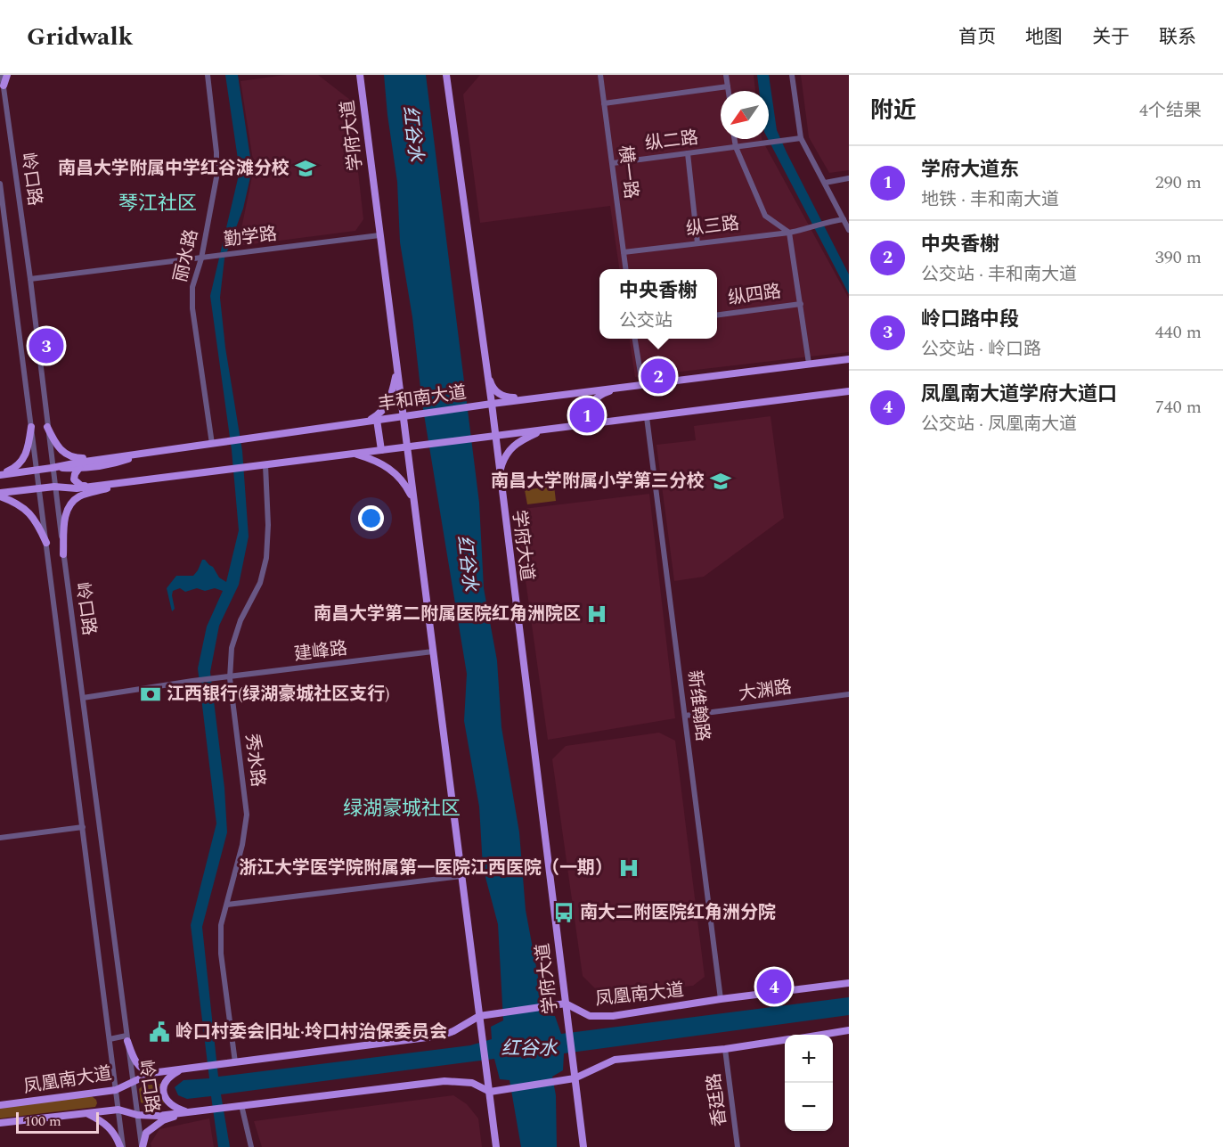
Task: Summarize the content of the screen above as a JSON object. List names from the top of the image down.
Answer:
{
  "streets": {
    "main road": ["学府大道", "丰和南大道", "凤凰南大道"],
    "street": [
      "纵二路",
      "横一路",
      "岭口路",
      "纵三路",
      "勤学路",
      "丽水路",
      "纵四路",
      "建峰路",
      "大渊路",
      "新维翰路",
      "秀水路",
      "香廷路"
    ]
  },
  "crossings": [
    ["学府大道", "勤学路"],
    ["学府大道", "丰和南大道"],
    ["学府大道", "建峰路"],
    ["学府大道", "凤凰南大道"],
    ["纵二路", "横一路"],
    ["横一路", "纵三路"],
    ["岭口路", "勤学路"],
    ["岭口路", "丰和南大道"],
    ["岭口路", "建峰路"],
    ["岭口路", "凤凰南大道"],
    ["勤学路", "丽水路"],
    ["丽水路", "丰和南大道"],
    ["建峰路", "秀水路"],
    ["大渊路", "新维翰路"],
    ["新维翰路", "凤凰南大道"],
    ["秀水路", "凤凰南大道"]
  ],
  "districts": ["琴江社区", "绿湖豪城社区"],
  "water": ["红谷水"],
  "places": {
    "school or university": ["南昌大学附属中学红谷滩分校", "南昌大学附属小学第三分校"],
    "hospital": ["南昌大学第二附属医院红角洲院区", "浙江大学医学院附属第一医院江西医院（一期）"],
    "bank": ["江西银行(绿湖豪城社区支行)"],
    "bus stop": ["南大二附医院红角洲分院"],
    "public building": ["岭口村委会旧址·坽口村治保委员会"]
  },
  "scale_bar": "100 m",
  "north": "bottom left",
  "page": {
    "header": "Gridwalk",
    "nav": [
      "首页",
      "地图",
      "关于",
      "联系"
    ],
    "heading": ["附近", "4个结果"],
    "list": [
      {
        "mark": "1",
        "name": "学府大道东",
        "note": "地铁 · 丰和南大道",
        "value": "290 m"
      },
      {
        "mark": "2",
        "name": "中央香榭",
        "note": "公交站 · 丰和南大道",
        "value": "390 m"
      },
      {
        "mark": "3",
        "name": "岭口路中段",
        "note": "公交站 · 岭口路",
        "value": "440 m"
      },
      {
        "mark": "4",
        "name": "凤凰南大道学府大道口",
        "note": "公交站 · 凤凰南大道",
        "value": "740 m"
      }
    ],
    "popup": ["中央香榭", "公交站"],
    "pins": [
      "3",
      "2",
      "1",
      "4"
    ],
    "map_buttons": ["+", "−"],
    "scale": "100 m"
  }
}
